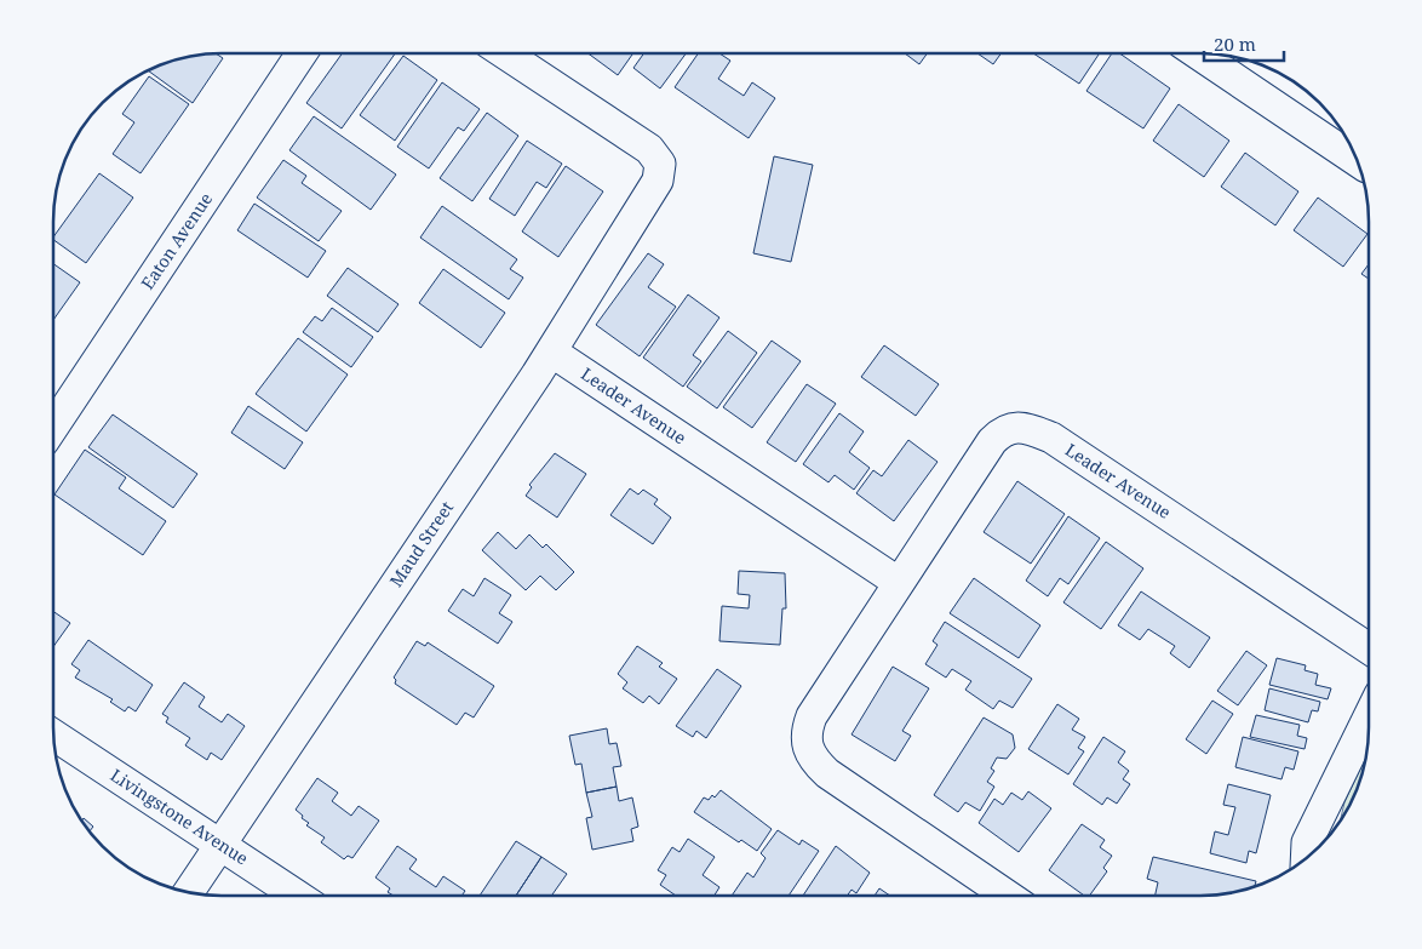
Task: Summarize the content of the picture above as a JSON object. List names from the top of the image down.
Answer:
{
  "streets": {
    "street": [
      "Eaton Avenue",
      "Leader Avenue",
      "Maud Street",
      "Livingstone Avenue"
    ]
  },
  "crossings": [
    ["Leader Avenue", "Maud Street"],
    ["Maud Street", "Livingstone Avenue"]
  ],
  "scale_bar": "20 m"
}
